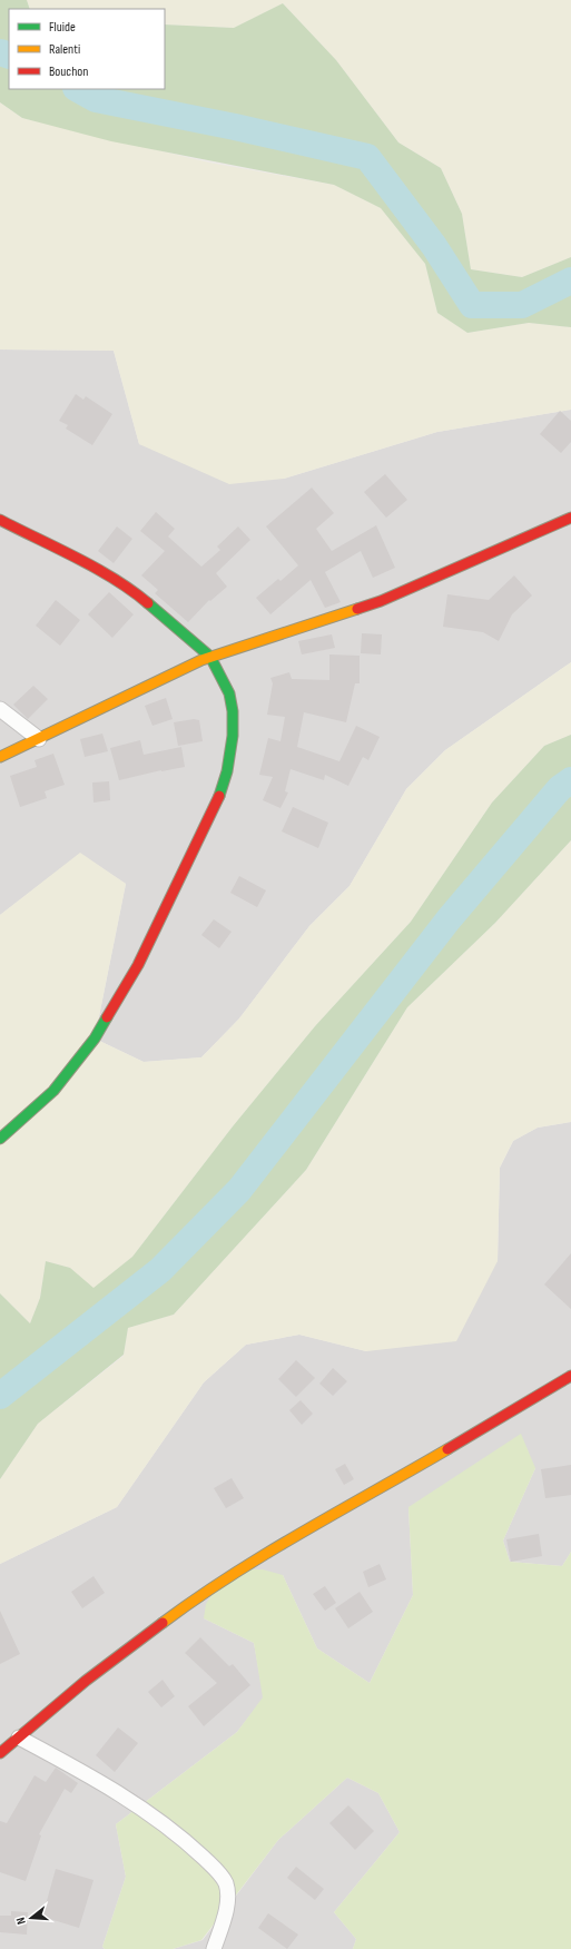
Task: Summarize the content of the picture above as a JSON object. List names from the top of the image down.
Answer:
{
  "legend": ["Fluide", "Ralenti", "Bouchon"],
  "north": "left"
}
